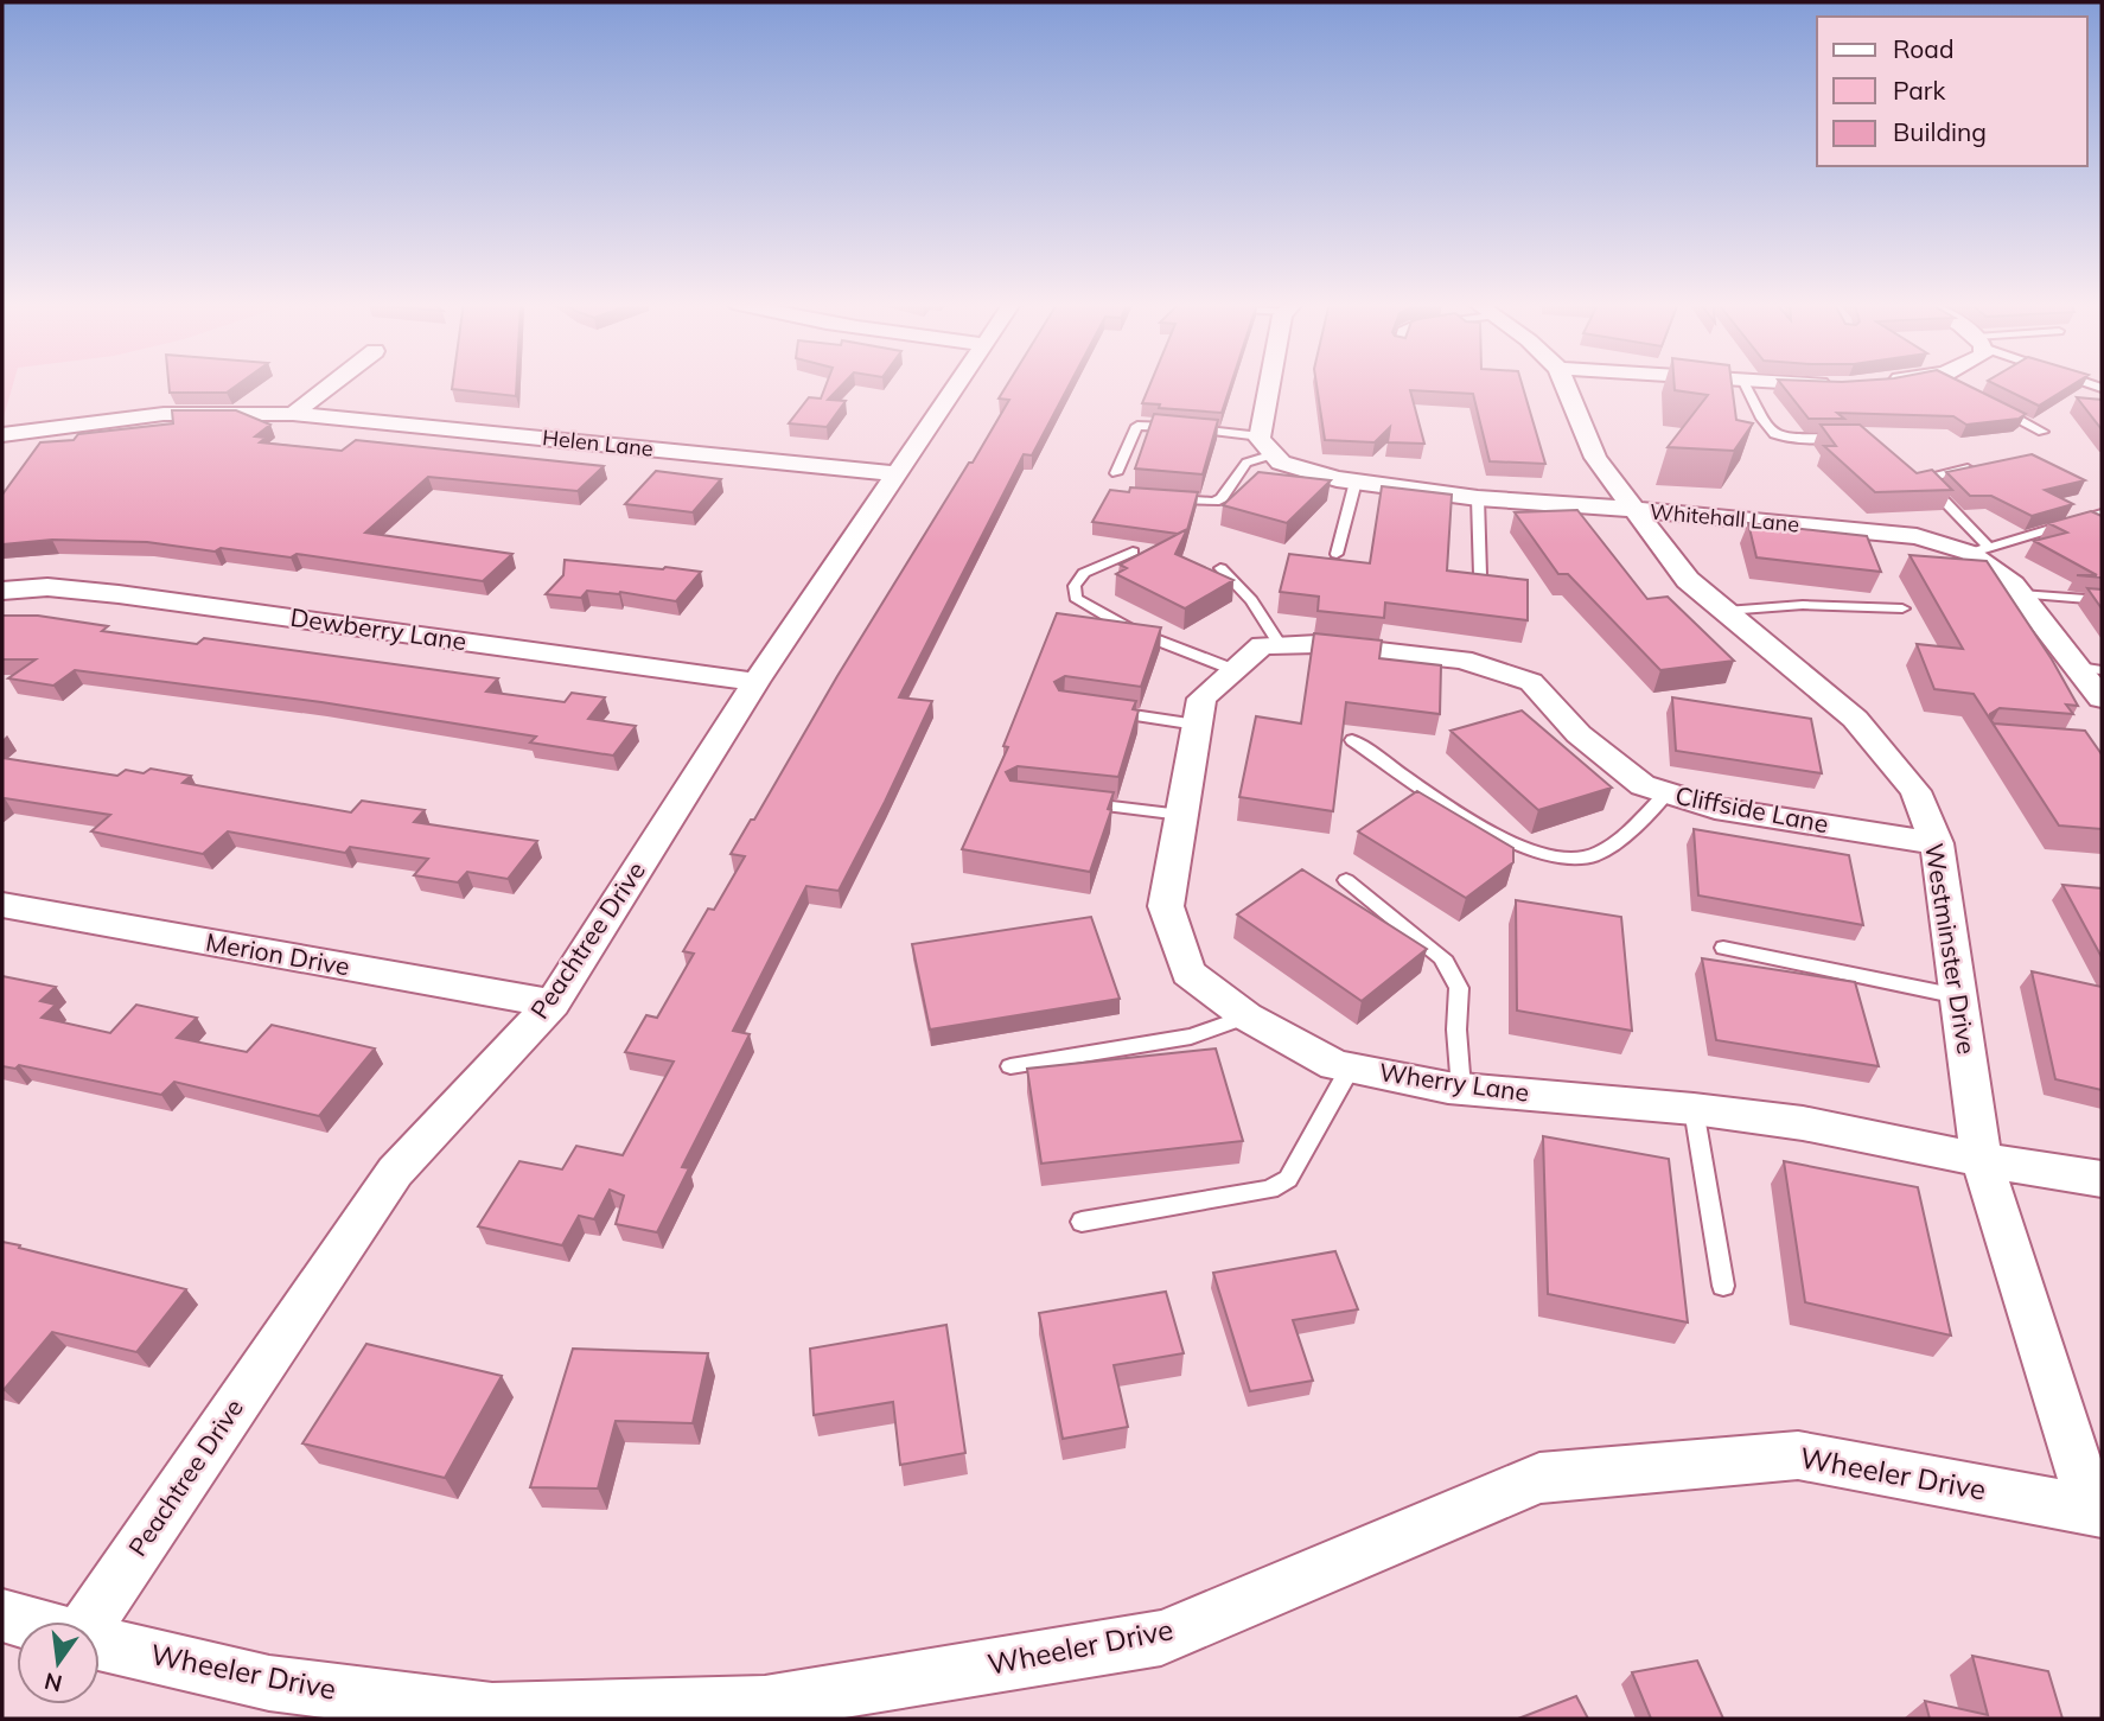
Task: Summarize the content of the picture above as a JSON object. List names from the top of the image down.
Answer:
{
  "streets": {
    "street": [
      "Helen Lane",
      "Whitehall Lane",
      "Dewberry Lane",
      "Cliffside Lane",
      "Peachtree Drive",
      "Westminster Drive",
      "Merion Drive",
      "Wherry Lane",
      "Wheeler Drive"
    ]
  },
  "crossings": [
    ["Helen Lane", "Peachtree Drive"],
    ["Whitehall Lane", "Westminster Drive"],
    ["Dewberry Lane", "Peachtree Drive"],
    ["Cliffside Lane", "Westminster Drive"],
    ["Cliffside Lane", "Wherry Lane"],
    ["Peachtree Drive", "Merion Drive"],
    ["Westminster Drive", "Wherry Lane"],
    ["Westminster Drive", "Wheeler Drive"]
  ],
  "legend": ["Road", "Park", "Building"],
  "north": "bottom"
}
